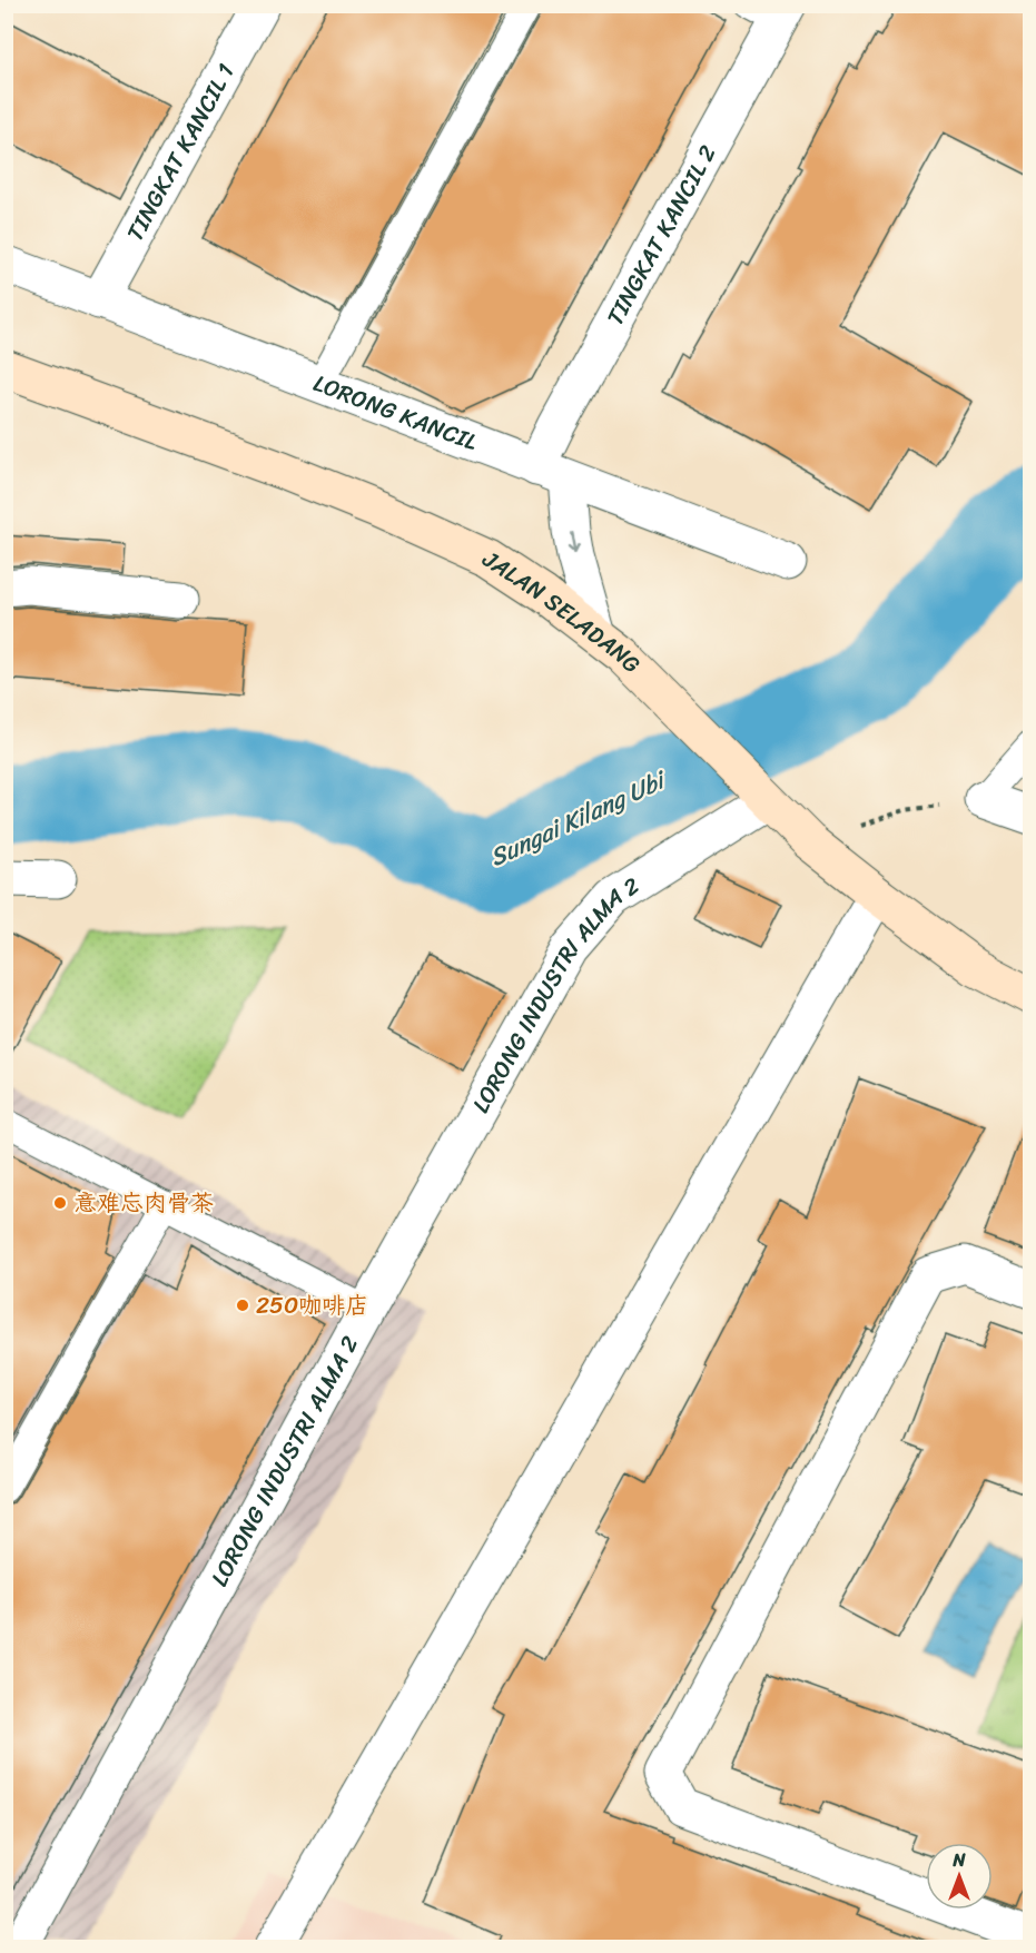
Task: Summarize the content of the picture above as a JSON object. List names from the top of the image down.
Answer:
{
  "streets": {
    "street": [
      "TINGKAT KANCIL 1",
      "TINGKAT KANCIL 2",
      "LORONG KANCIL",
      "JALAN SELADANG",
      "LORONG INDUSTRI ALMA 2"
    ]
  },
  "crossings": [
    ["TINGKAT KANCIL 1", "LORONG KANCIL"],
    ["TINGKAT KANCIL 2", "LORONG KANCIL"],
    ["JALAN SELADANG", "LORONG INDUSTRI ALMA 2"]
  ],
  "water": ["Sungai Kilang Ubi"],
  "places": ["意难忘肉骨茶", "250咖啡店"],
  "north": "top"
}
